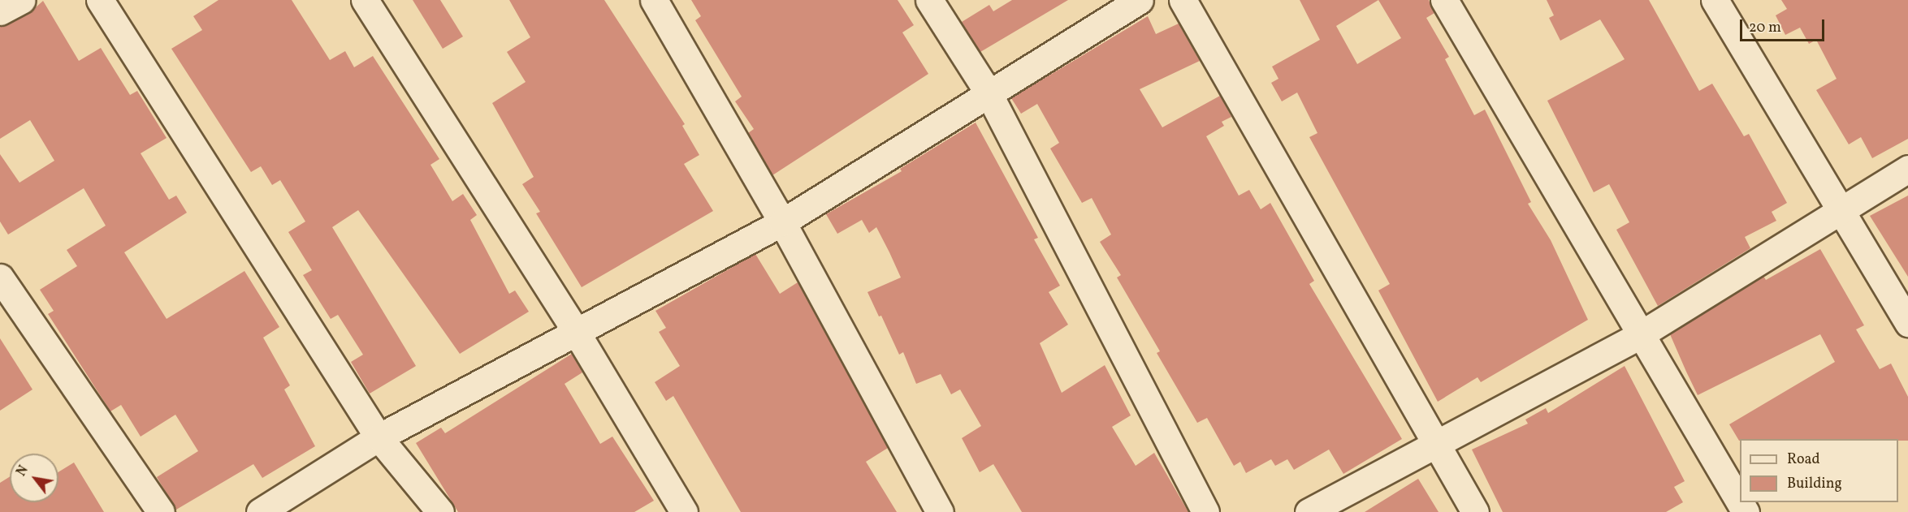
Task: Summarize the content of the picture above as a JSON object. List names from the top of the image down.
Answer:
{
  "legend": ["Road", "Building"],
  "scale_bar": "20 m",
  "north": "top left"
}
